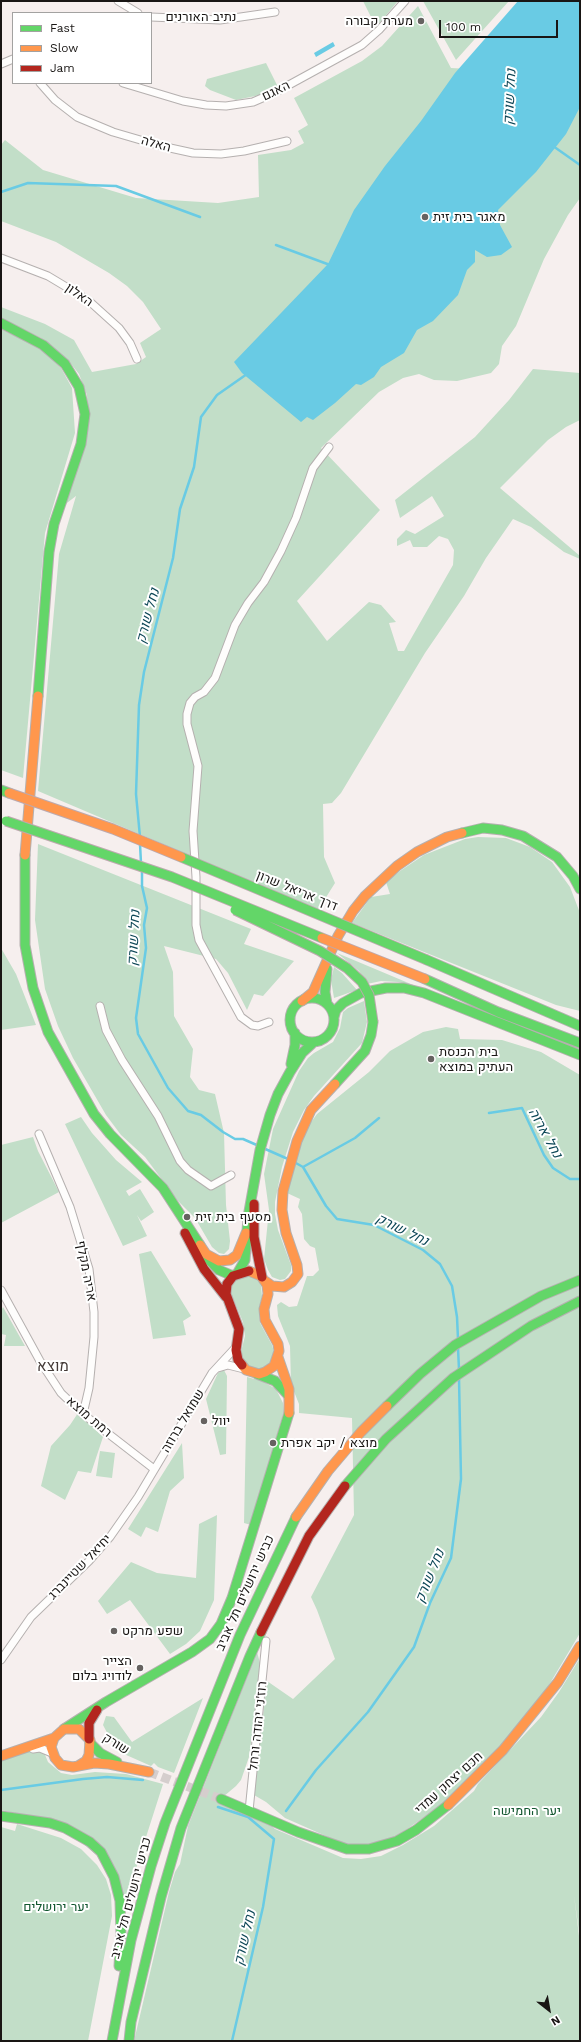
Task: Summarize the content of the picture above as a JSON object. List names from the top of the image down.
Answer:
{
  "streets": {
    "main road": [
      "דרך אריאל שרון",
      "כביש ירושלים תל אביב",
      "שורק",
      "חכם יצחק עמדי"
    ],
    "street": [
      "נתיב האורנים",
      "האגם",
      "האלה",
      "האלון",
      "אריה מקלף",
      "רמת מוצא",
      "שמואל ברוזה",
      "יחיאל שטיינברג",
      "רוז'ני יהודה ורחל"
    ]
  },
  "crossings": [
    ["אריה מקלף", "רמת מוצא"],
    ["רמת מוצא", "שמואל ברוזה"],
    ["רמת מוצא", "יחיאל שטיינברג"],
    ["שמואל ברוזה", "יחיאל שטיינברג"],
    ["רוז'ני יהודה ורחל", "חכם יצחק עמדי"]
  ],
  "districts": ["מוצא"],
  "water": ["נחל שורק", "נחל ארזה"],
  "parks": ["יער החמישה", "יער ירושלים"],
  "places": [
    "מערת קבורה",
    "מאגר בית זית",
    "בית הכנסת העתיק במוצא",
    "מסעף בית זית",
    "יוול",
    "מוצא / יקב אפרת",
    "שפע מרקט",
    "הצייר לודויג בלום"
  ],
  "legend": ["Fast", "Slow", "Jam"],
  "scale_bar": "100 m",
  "north": "bottom right"
}
